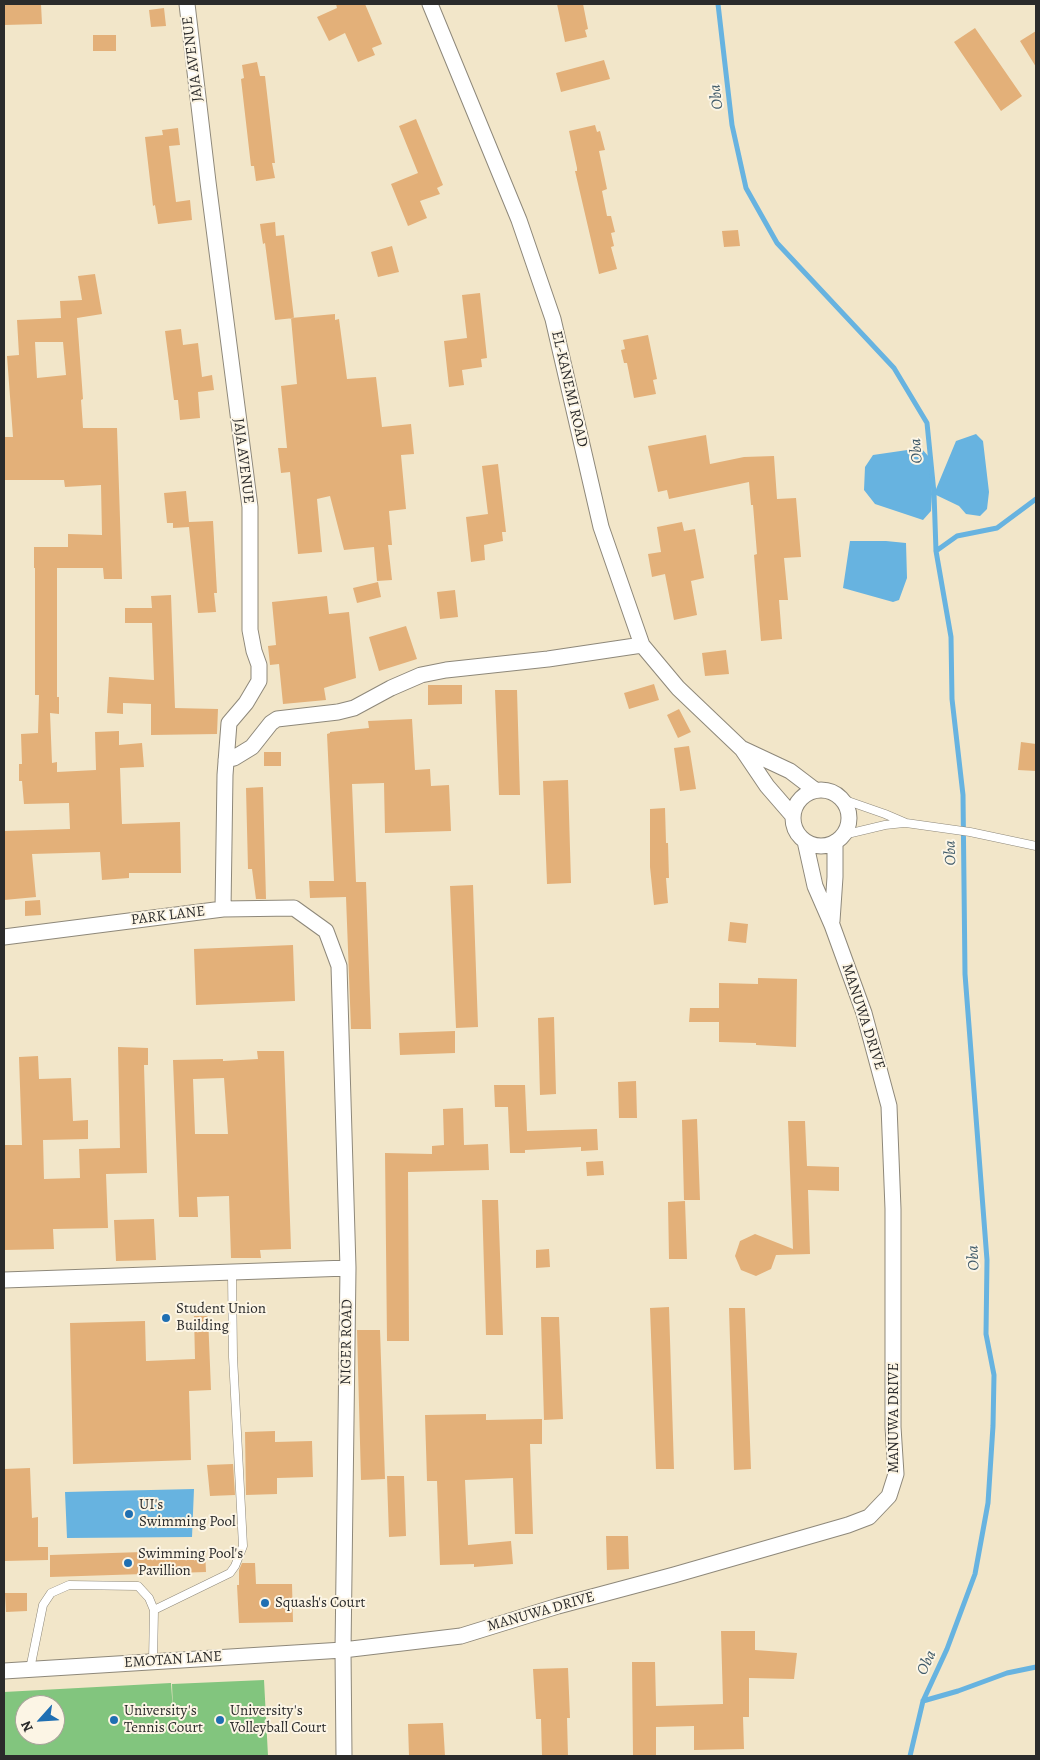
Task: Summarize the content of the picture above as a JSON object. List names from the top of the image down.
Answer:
{
  "streets": {
    "street": [
      "JAJA AVENUE",
      "EL-KANEMI ROAD",
      "PARK LANE",
      "MANUWA DRIVE",
      "NIGER ROAD",
      "EMOTAN LANE"
    ]
  },
  "crossings": [
    ["JAJA AVENUE", "PARK LANE"],
    ["EL-KANEMI ROAD", "MANUWA DRIVE"],
    ["PARK LANE", "NIGER ROAD"],
    ["MANUWA DRIVE", "NIGER ROAD"],
    ["MANUWA DRIVE", "EMOTAN LANE"],
    ["NIGER ROAD", "EMOTAN LANE"]
  ],
  "water": ["Oba"],
  "places": [
    "Student Union Building",
    "UI's Swimming Pool",
    "Swimming Pool's Pavillion",
    "Squash's Court",
    "University's Tennis Court",
    "University's Volleyball Court"
  ],
  "north": "bottom left"
}
